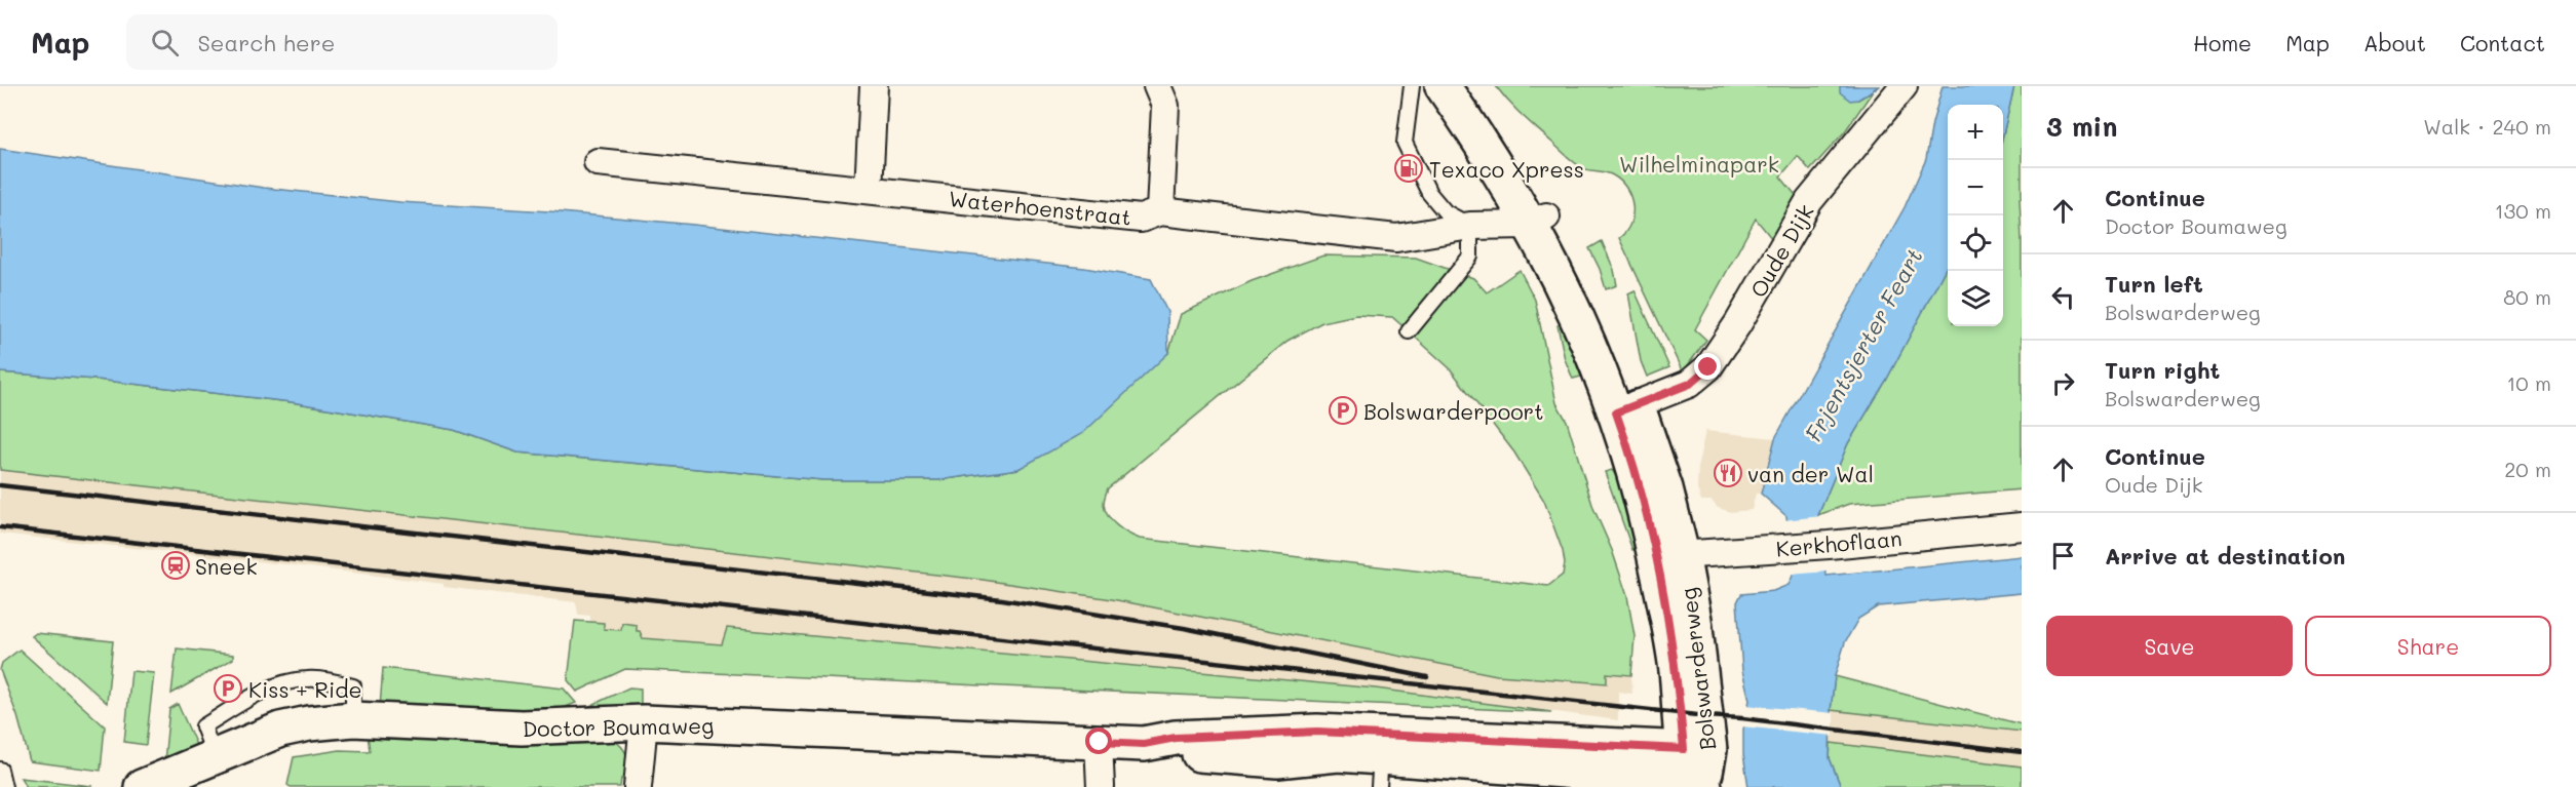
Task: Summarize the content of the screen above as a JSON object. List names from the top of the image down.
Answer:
{
  "streets": {
    "main road": ["Bolswarderweg", "Doctor Boumaweg"],
    "street": ["Waterhoenstraat", "Oude Dijk", "Kerkhoflaan"]
  },
  "crossings": [
    ["Waterhoenstraat", "Bolswarderweg"],
    ["Oude Dijk", "Bolswarderweg"],
    ["Kerkhoflaan", "Bolswarderweg"],
    ["Bolswarderweg", "Doctor Boumaweg"]
  ],
  "water": ["Frjentsjerter Feart"],
  "parks": ["Wilhelminapark"],
  "places": {
    "fuel station": ["Texaco Xpress"],
    "parking": ["Bolswarderpoort", "Kiss + Ride"],
    "restaurant": ["van der Wal"],
    "station": ["Sneek"]
  },
  "page": {
    "header": "Map",
    "search": "Search here",
    "nav": [
      "Home",
      "Map",
      "About",
      "Contact"
    ],
    "heading": ["3 min", "Walk · 240 m"],
    "map_buttons": ["+", "−"],
    "list": [
      ["Continue", "Doctor Boumaweg", "130 m"],
      ["Turn left", "Bolswarderweg", "80 m"],
      ["Turn right", "Bolswarderweg", "10 m"],
      ["Continue", "Oude Dijk", "20 m"],
      "Arrive at destination"
    ],
    "buttons": ["Save", "Share"]
  }
}
